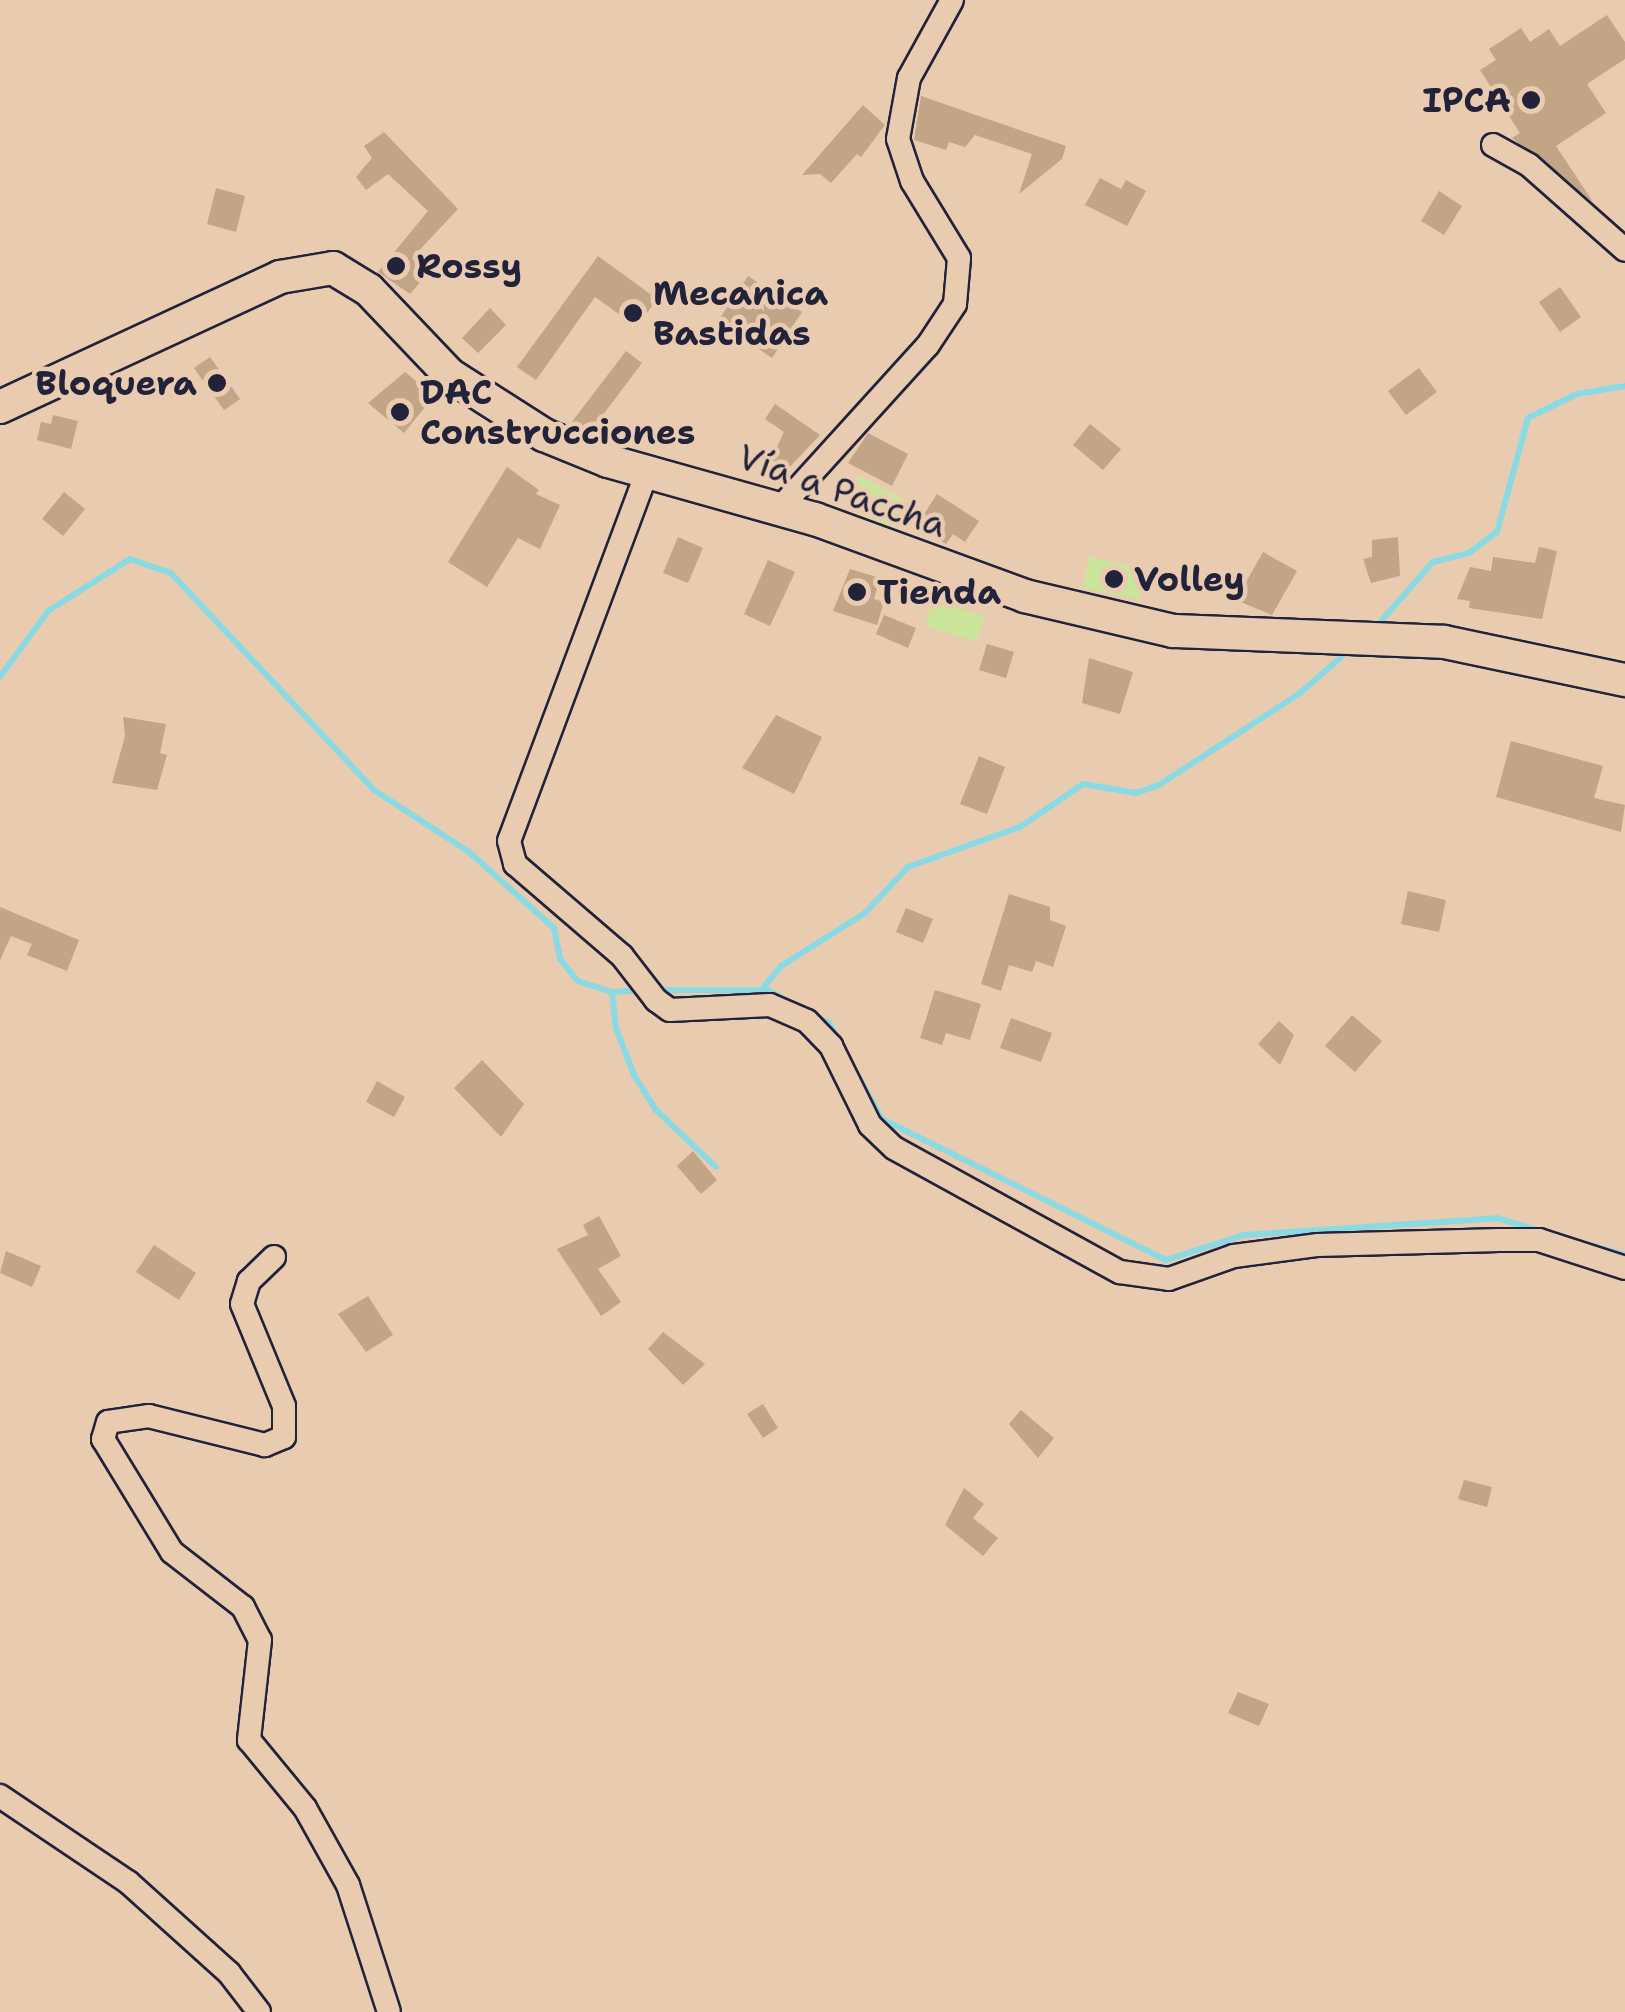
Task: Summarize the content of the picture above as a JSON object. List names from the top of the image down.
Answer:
{
  "streets": {
    "main road": ["Vía a Paccha"]
  },
  "places": [
    "IPCA",
    "Rossy",
    "Mecanica Bastidas",
    "Bloquera",
    "DAC Construcciones",
    "Volley",
    "Tienda"
  ]
}
